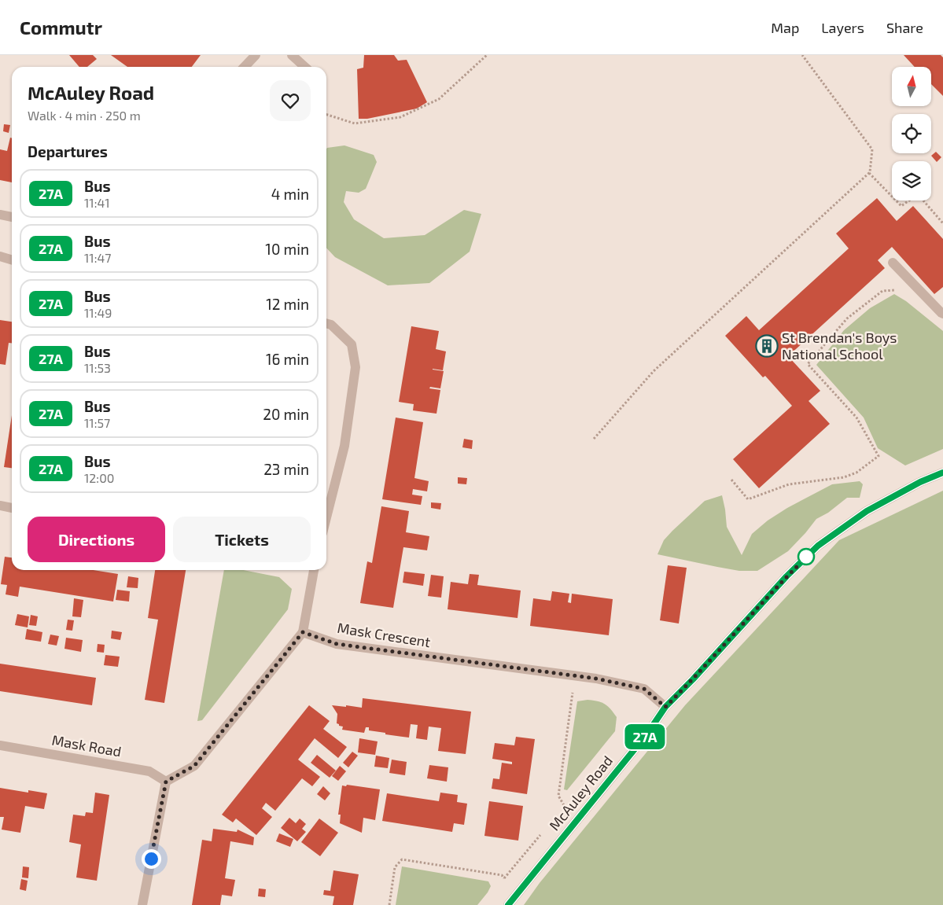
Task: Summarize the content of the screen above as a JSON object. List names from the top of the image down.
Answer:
{
  "streets": {
    "street": ["Mask Crescent", "Mask Road", "McAuley Road"]
  },
  "crossings": [
    ["Mask Crescent", "McAuley Road"]
  ],
  "places": {
    "building": ["St Brendan's Boys National School"]
  },
  "lines": ["bus line 27A"],
  "north": "top",
  "page": {
    "header": "Commutr",
    "nav": ["Map", "Layers", "Share"],
    "on_map": "27A",
    "heading": [
      ["McAuley Road", "Walk · 4 min · 250 m"],
      "Departures"
    ],
    "list": [
      {
        "mark": "27A",
        "name": "Bus",
        "note": "11:41",
        "value": "4 min"
      },
      {
        "mark": "27A",
        "name": "Bus",
        "note": "11:47",
        "value": "10 min"
      },
      {
        "mark": "27A",
        "name": "Bus",
        "note": "11:49",
        "value": "12 min"
      },
      {
        "mark": "27A",
        "name": "Bus",
        "note": "11:53",
        "value": "16 min"
      },
      {
        "mark": "27A",
        "name": "Bus",
        "note": "11:57",
        "value": "20 min"
      },
      {
        "mark": "27A",
        "name": "Bus",
        "note": "12:00",
        "value": "23 min"
      }
    ],
    "buttons": ["Directions", "Tickets"]
  }
}
